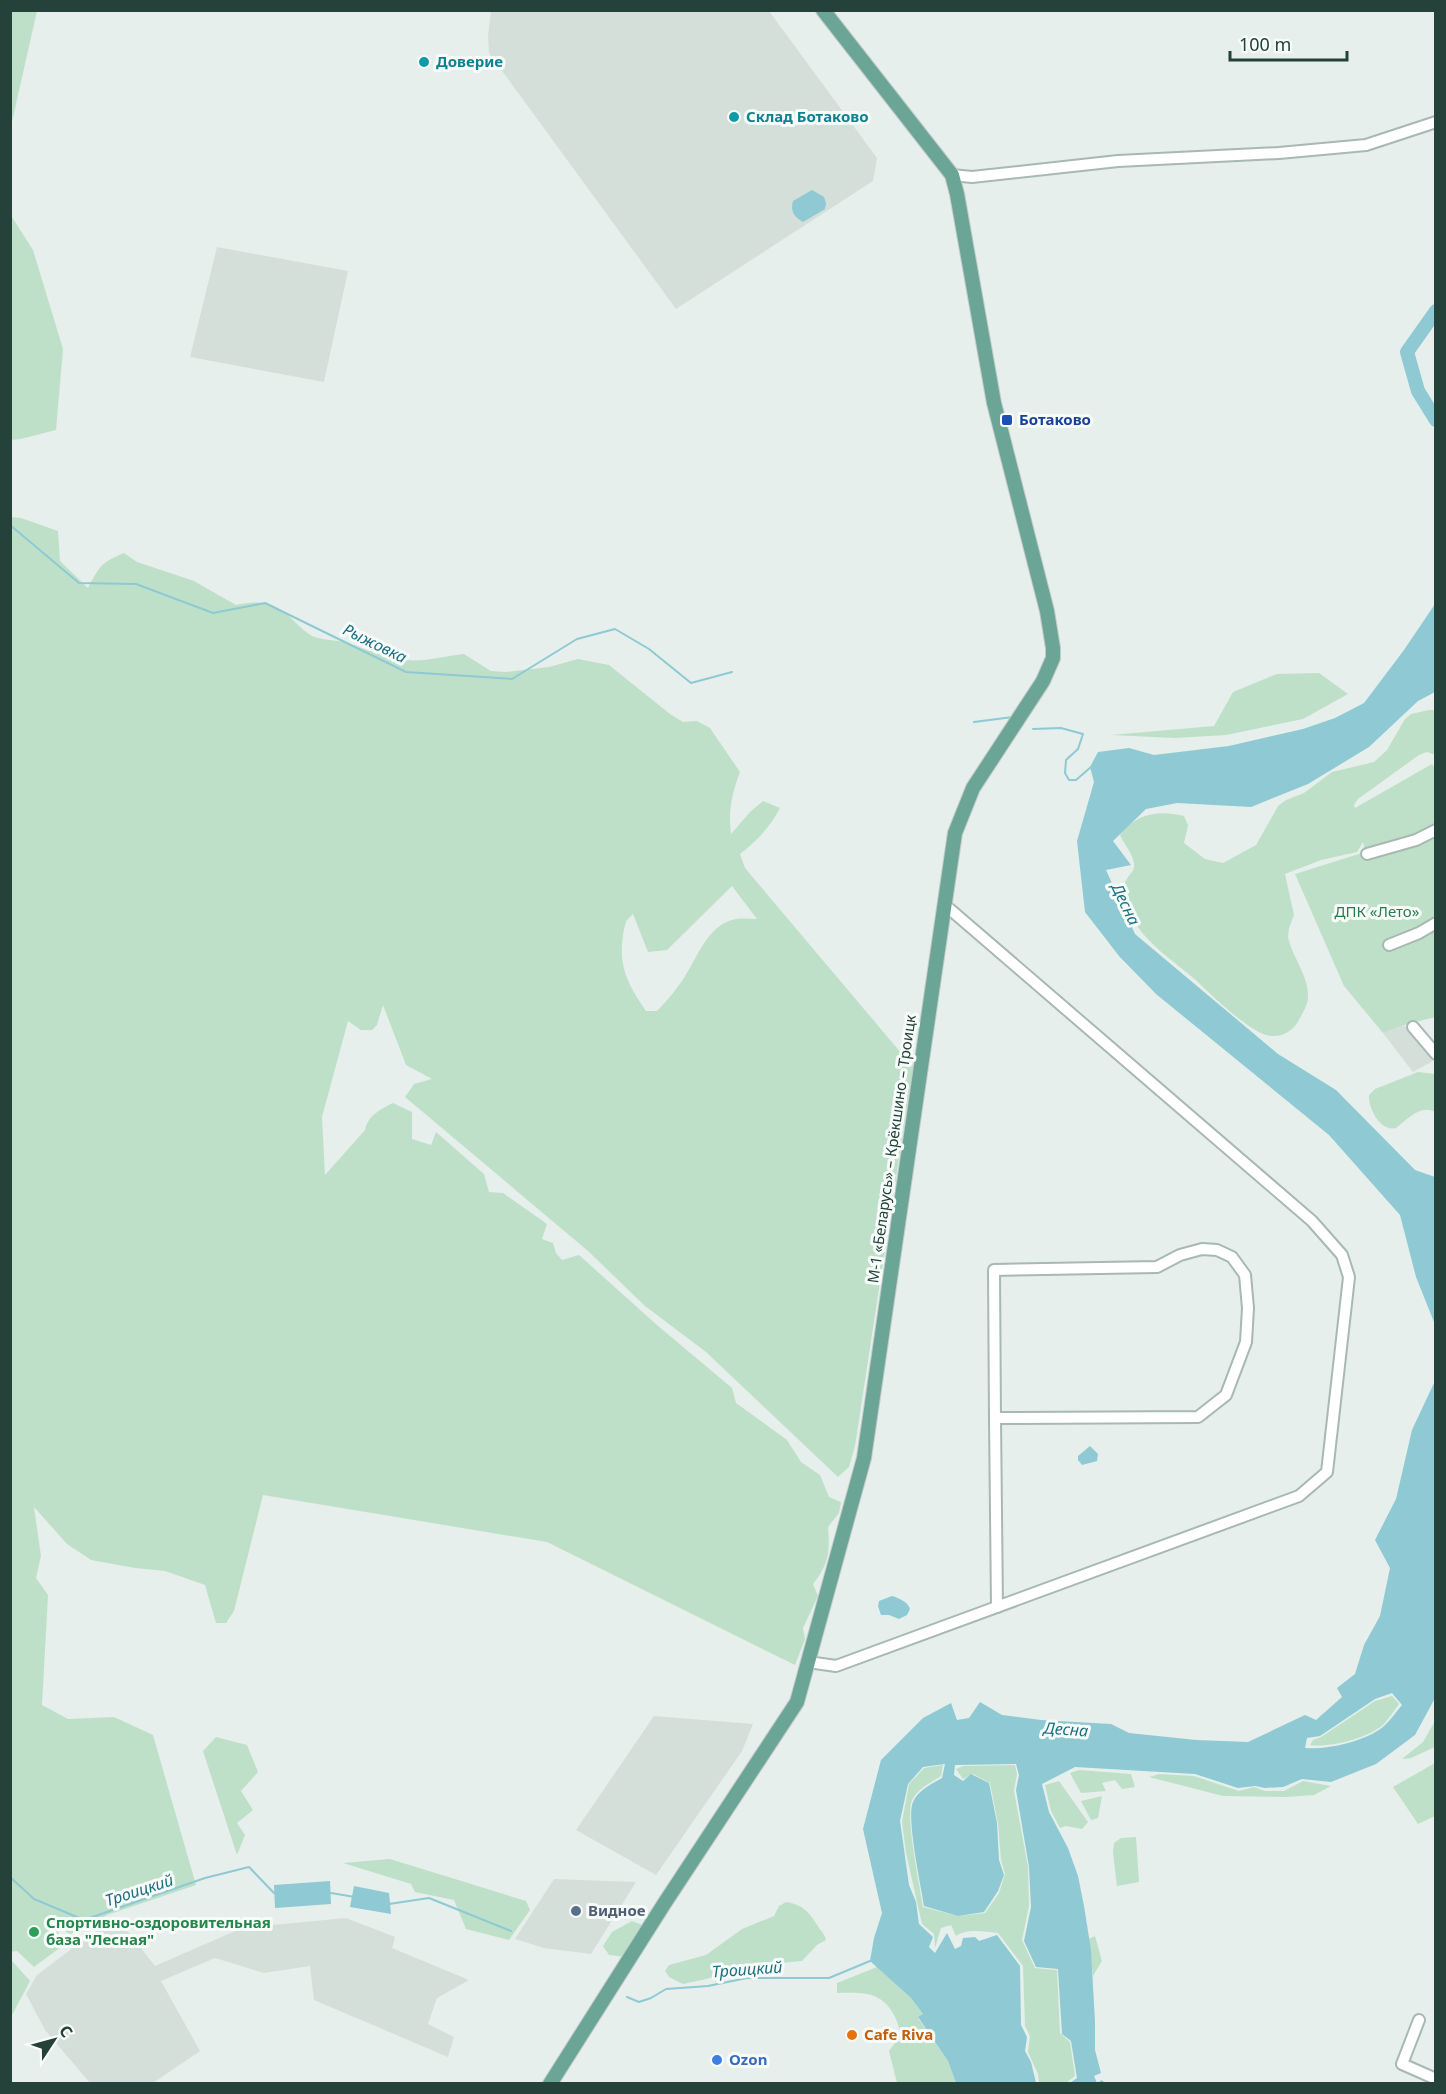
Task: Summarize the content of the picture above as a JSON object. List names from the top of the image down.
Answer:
{
  "streets": {
    "main road": ["М-1 «Беларусь» – Крёкшино – Троицк"]
  },
  "water": ["Рыжовка", "Десна", "Троицкий"],
  "parks": ["ДПК «Лето»"],
  "places": {
    "other": [
      "Доверие",
      "Склад Ботаково",
      "Видное",
      "Спортивно-оздоровительная база \"Лесная\"",
      "Cafe Riva",
      "Ozon"
    ],
    "transit": ["Ботаково"]
  },
  "scale_bar": "100 m",
  "north": "top right"
}
